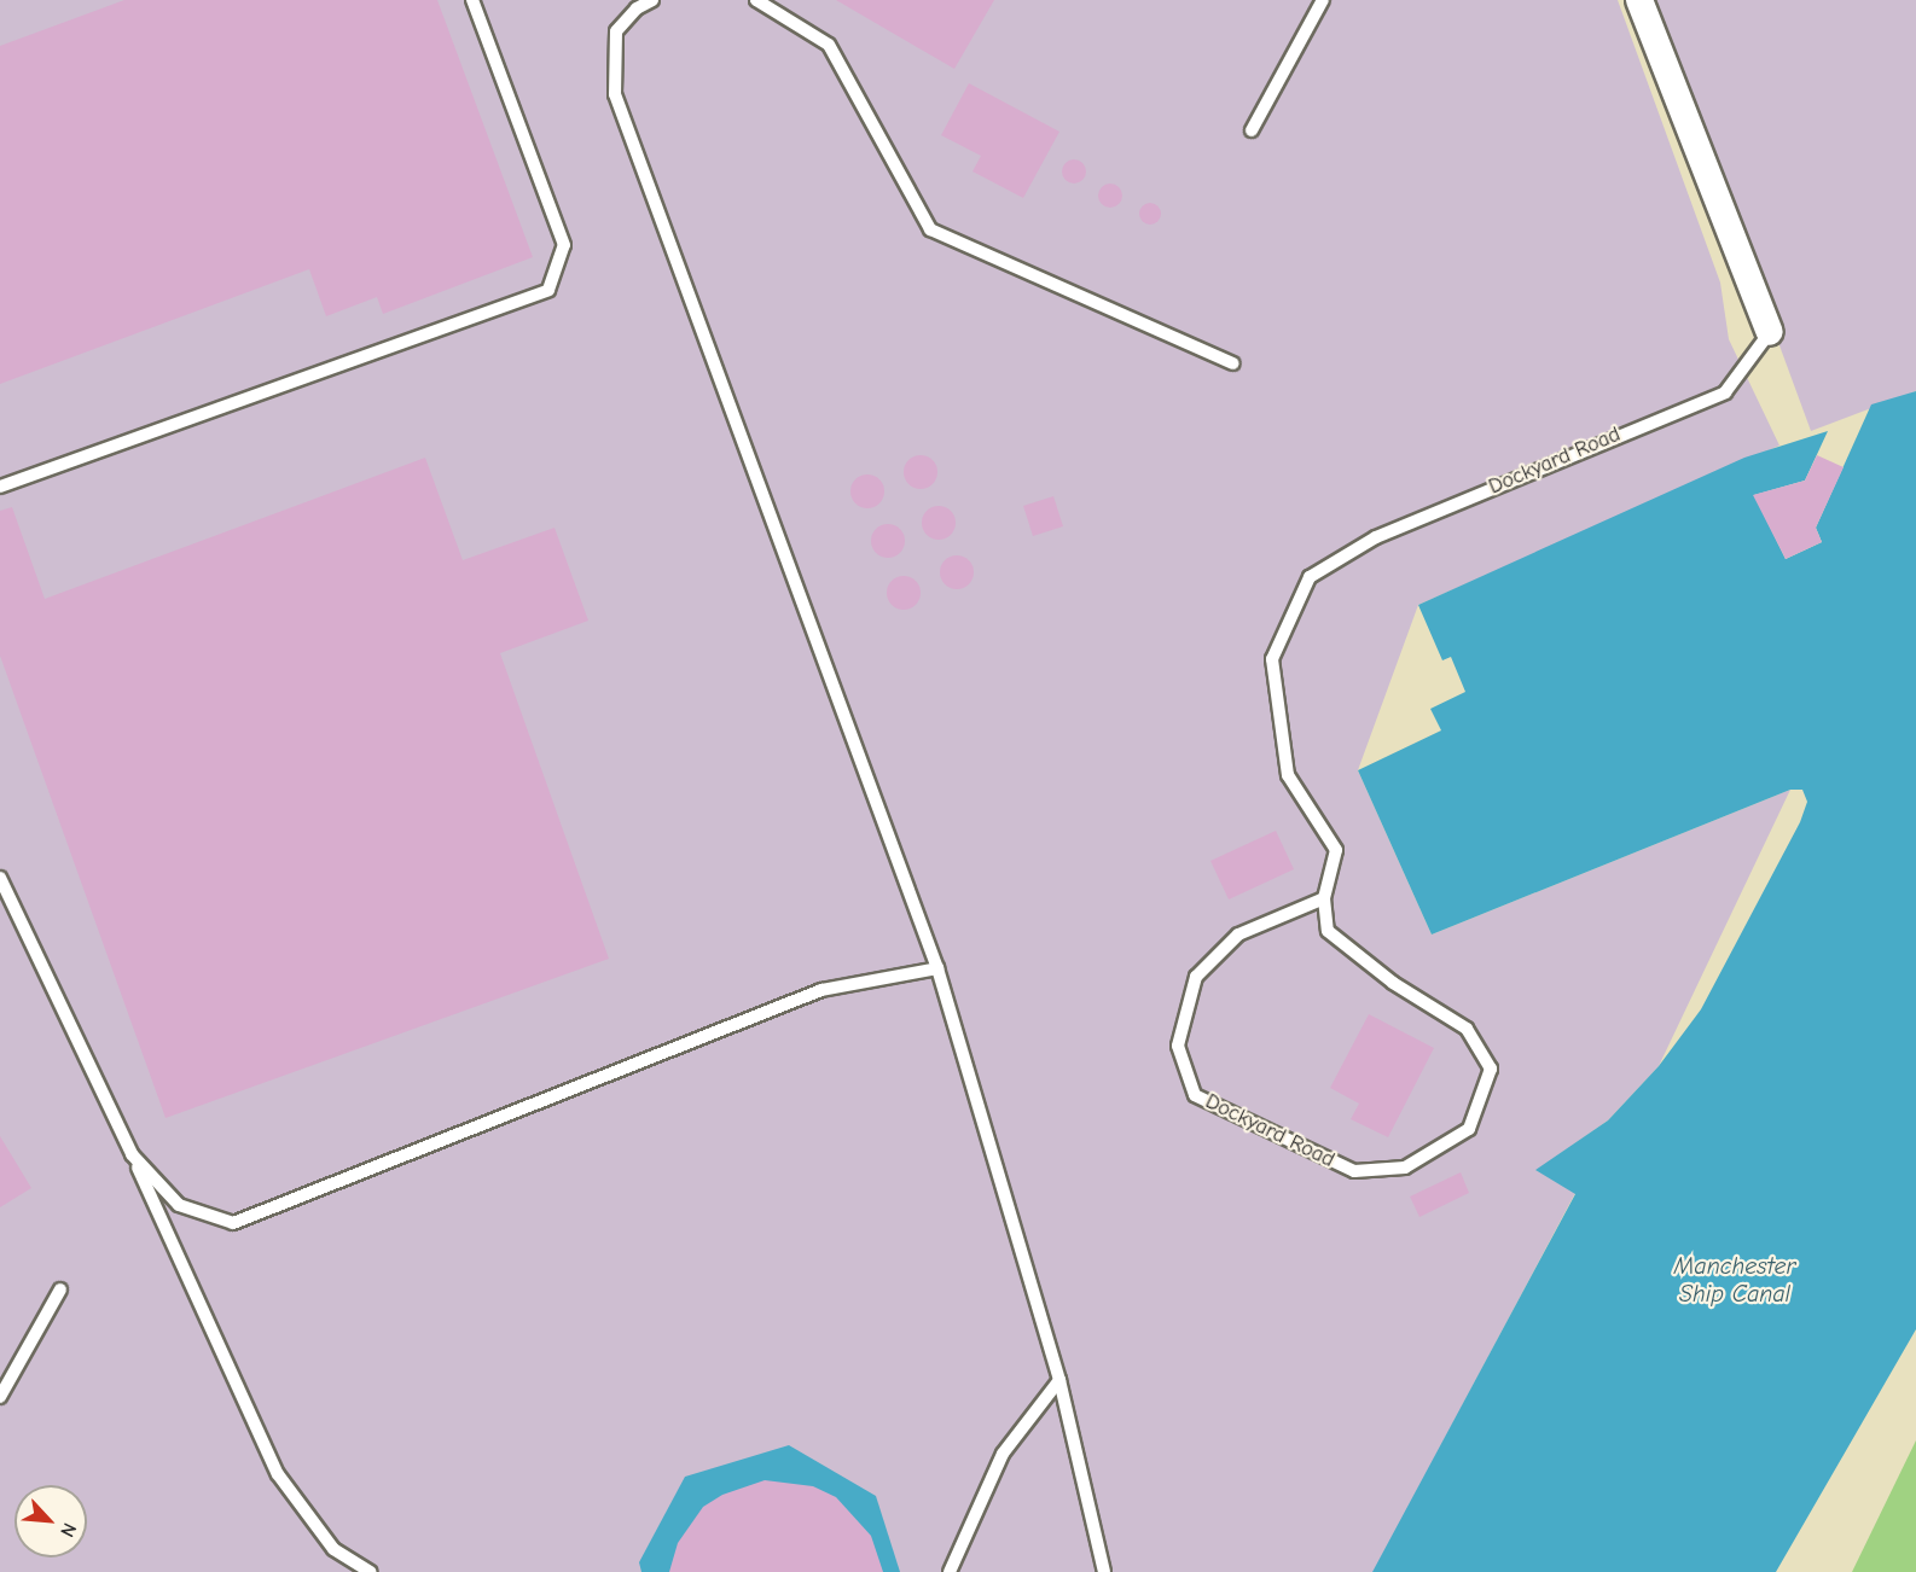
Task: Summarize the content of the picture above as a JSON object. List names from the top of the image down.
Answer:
{
  "streets": {
    "street": ["Dockyard Road"]
  },
  "water": ["Manchester Ship Canal"],
  "north": "bottom right"
}
